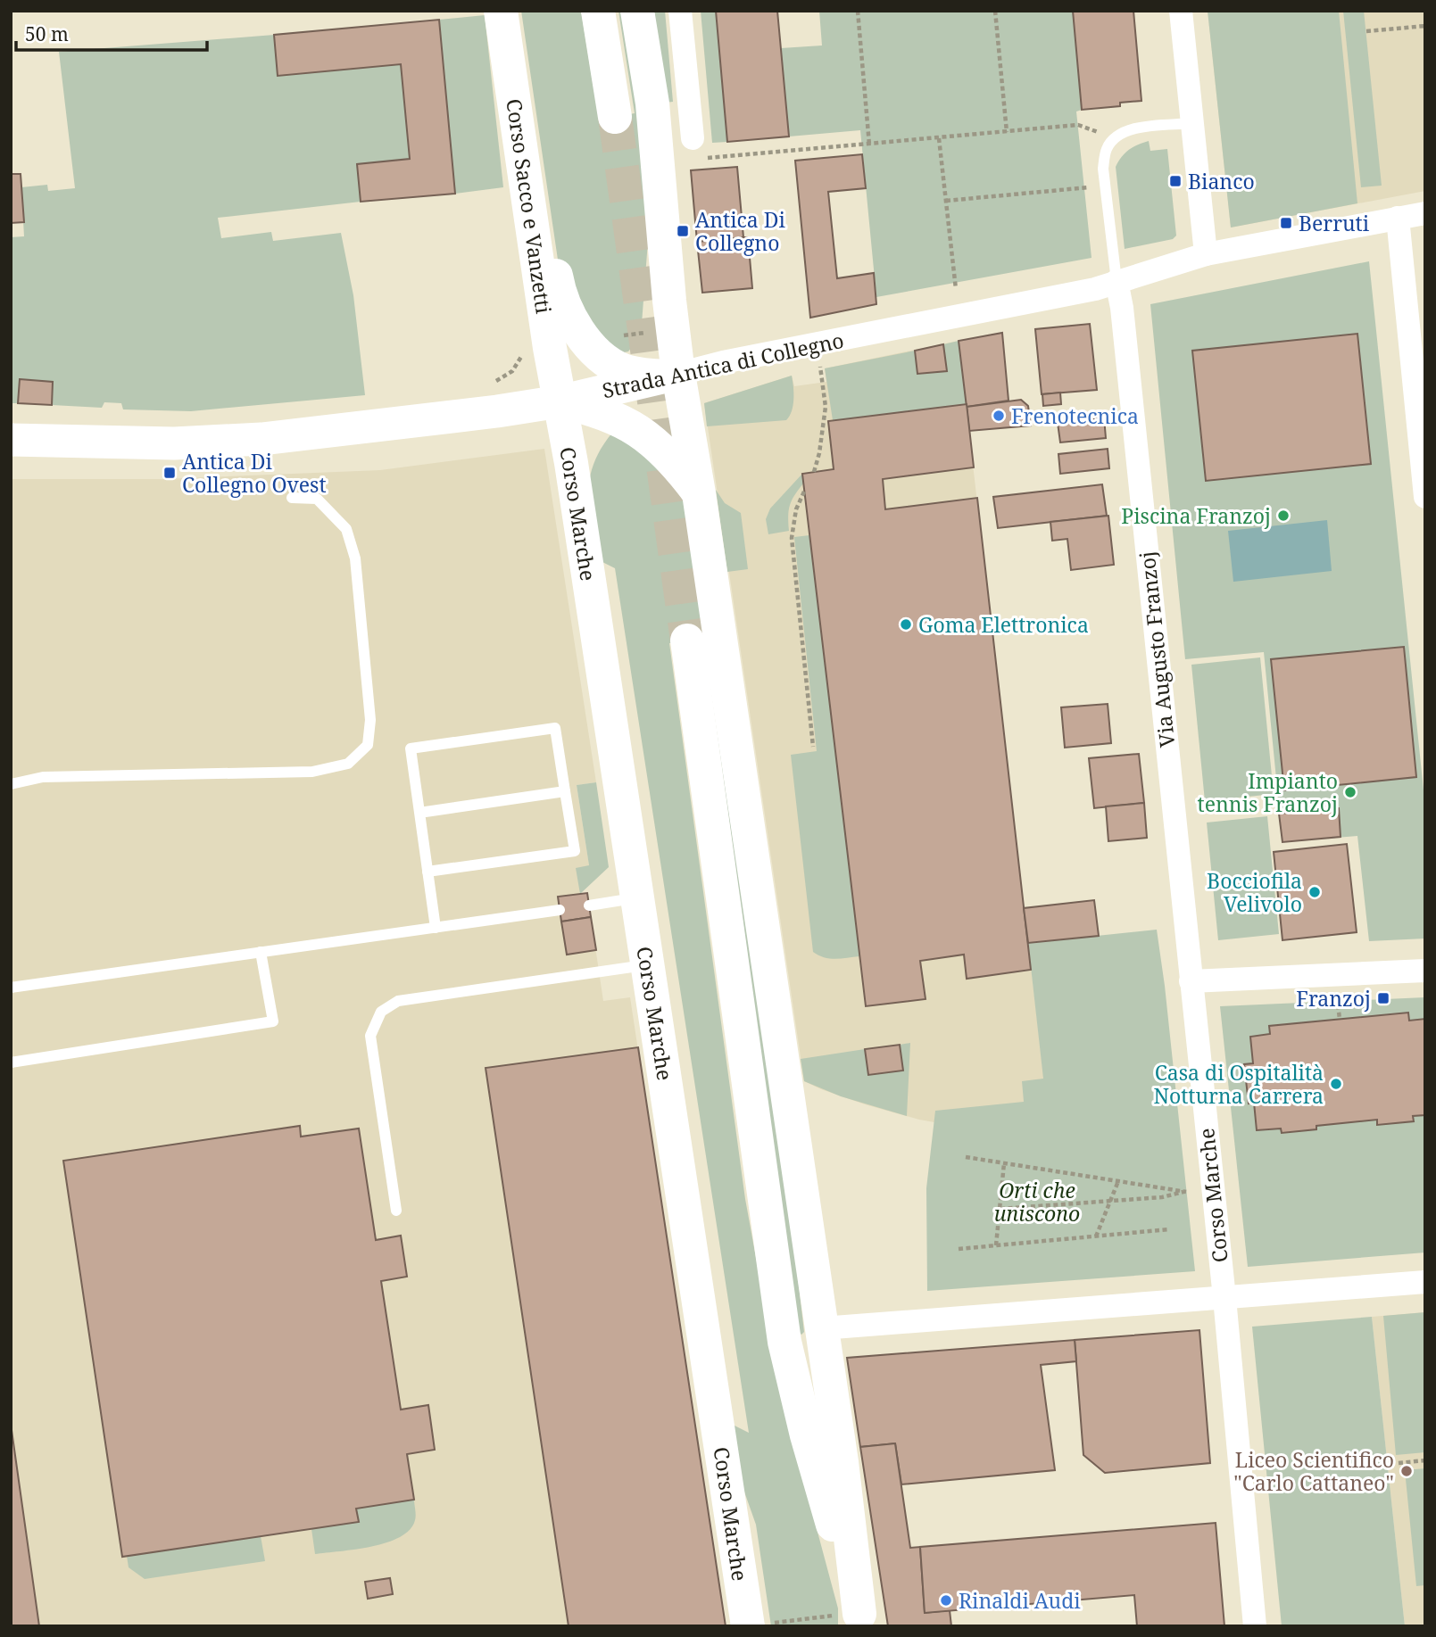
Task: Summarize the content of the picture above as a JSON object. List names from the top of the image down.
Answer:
{
  "streets": {
    "main road": ["Corso Sacco e Vanzetti", "Strada Antica di Collegno", "Corso Marche"],
    "street": ["Via Augusto Franzoj"]
  },
  "crossings": [
    ["Corso Sacco e Vanzetti", "Strada Antica di Collegno"],
    ["Corso Sacco e Vanzetti", "Corso Marche"],
    ["Strada Antica di Collegno", "Corso Marche"],
    ["Strada Antica di Collegno", "Via Augusto Franzoj"],
    ["Corso Marche", "Via Augusto Franzoj"]
  ],
  "parks": ["Orti che uniscono"],
  "places": {
    "transit": [
      "Bianco",
      "Berruti",
      "Antica Di Collegno",
      "Antica Di Collegno Ovest",
      "Franzoj"
    ],
    "other": [
      "Frenotecnica",
      "Piscina Franzoj",
      "Goma Elettronica",
      "Impianto tennis Franzoj",
      "Bocciofila Velivolo",
      "Casa di Ospitalità Notturna Carrera",
      "Liceo Scientifico \"Carlo Cattaneo\"",
      "Rinaldi Audi"
    ]
  },
  "scale_bar": "50 m"
}
